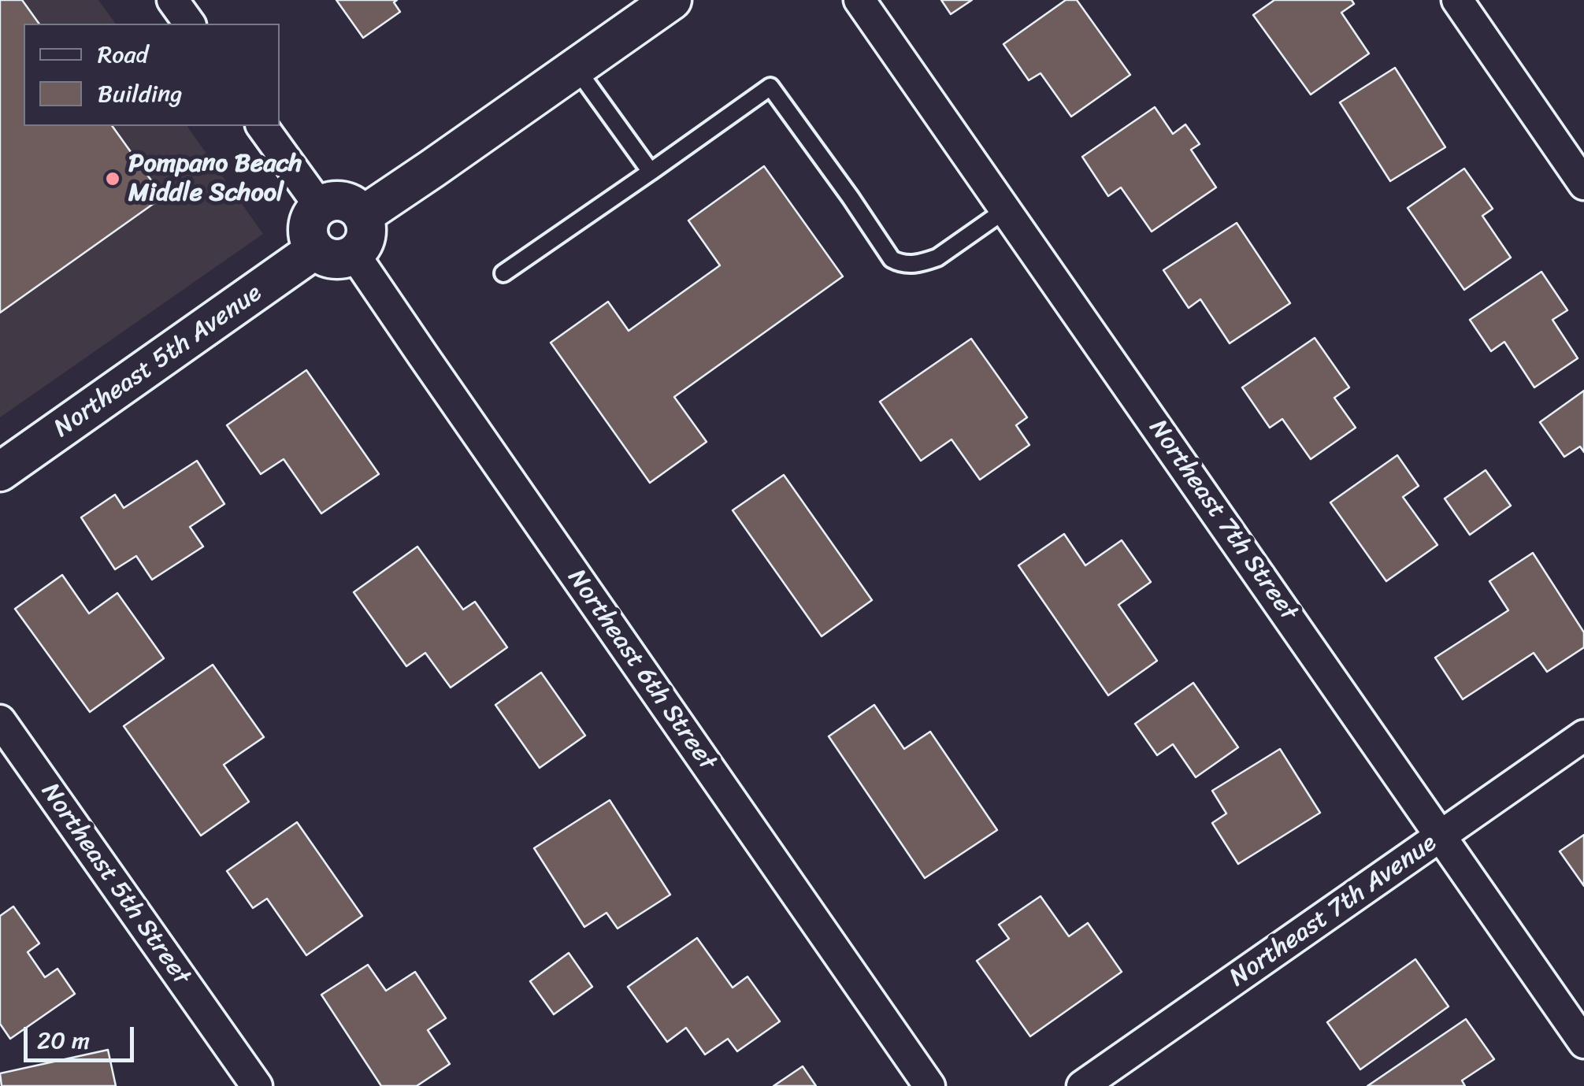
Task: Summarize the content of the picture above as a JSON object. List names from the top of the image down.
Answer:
{
  "streets": {
    "street": [
      "Northeast 5th Avenue",
      "Northeast 7th Street",
      "Northeast 6th Street",
      "Northeast 5th Street",
      "Northeast 7th Avenue"
    ]
  },
  "crossings": [
    ["Northeast 5th Avenue", "Northeast 6th Street"],
    ["Northeast 7th Street", "Northeast 7th Avenue"]
  ],
  "places": ["Pompano Beach Middle School"],
  "legend": ["Road", "Building"],
  "scale_bar": "20 m"
}
